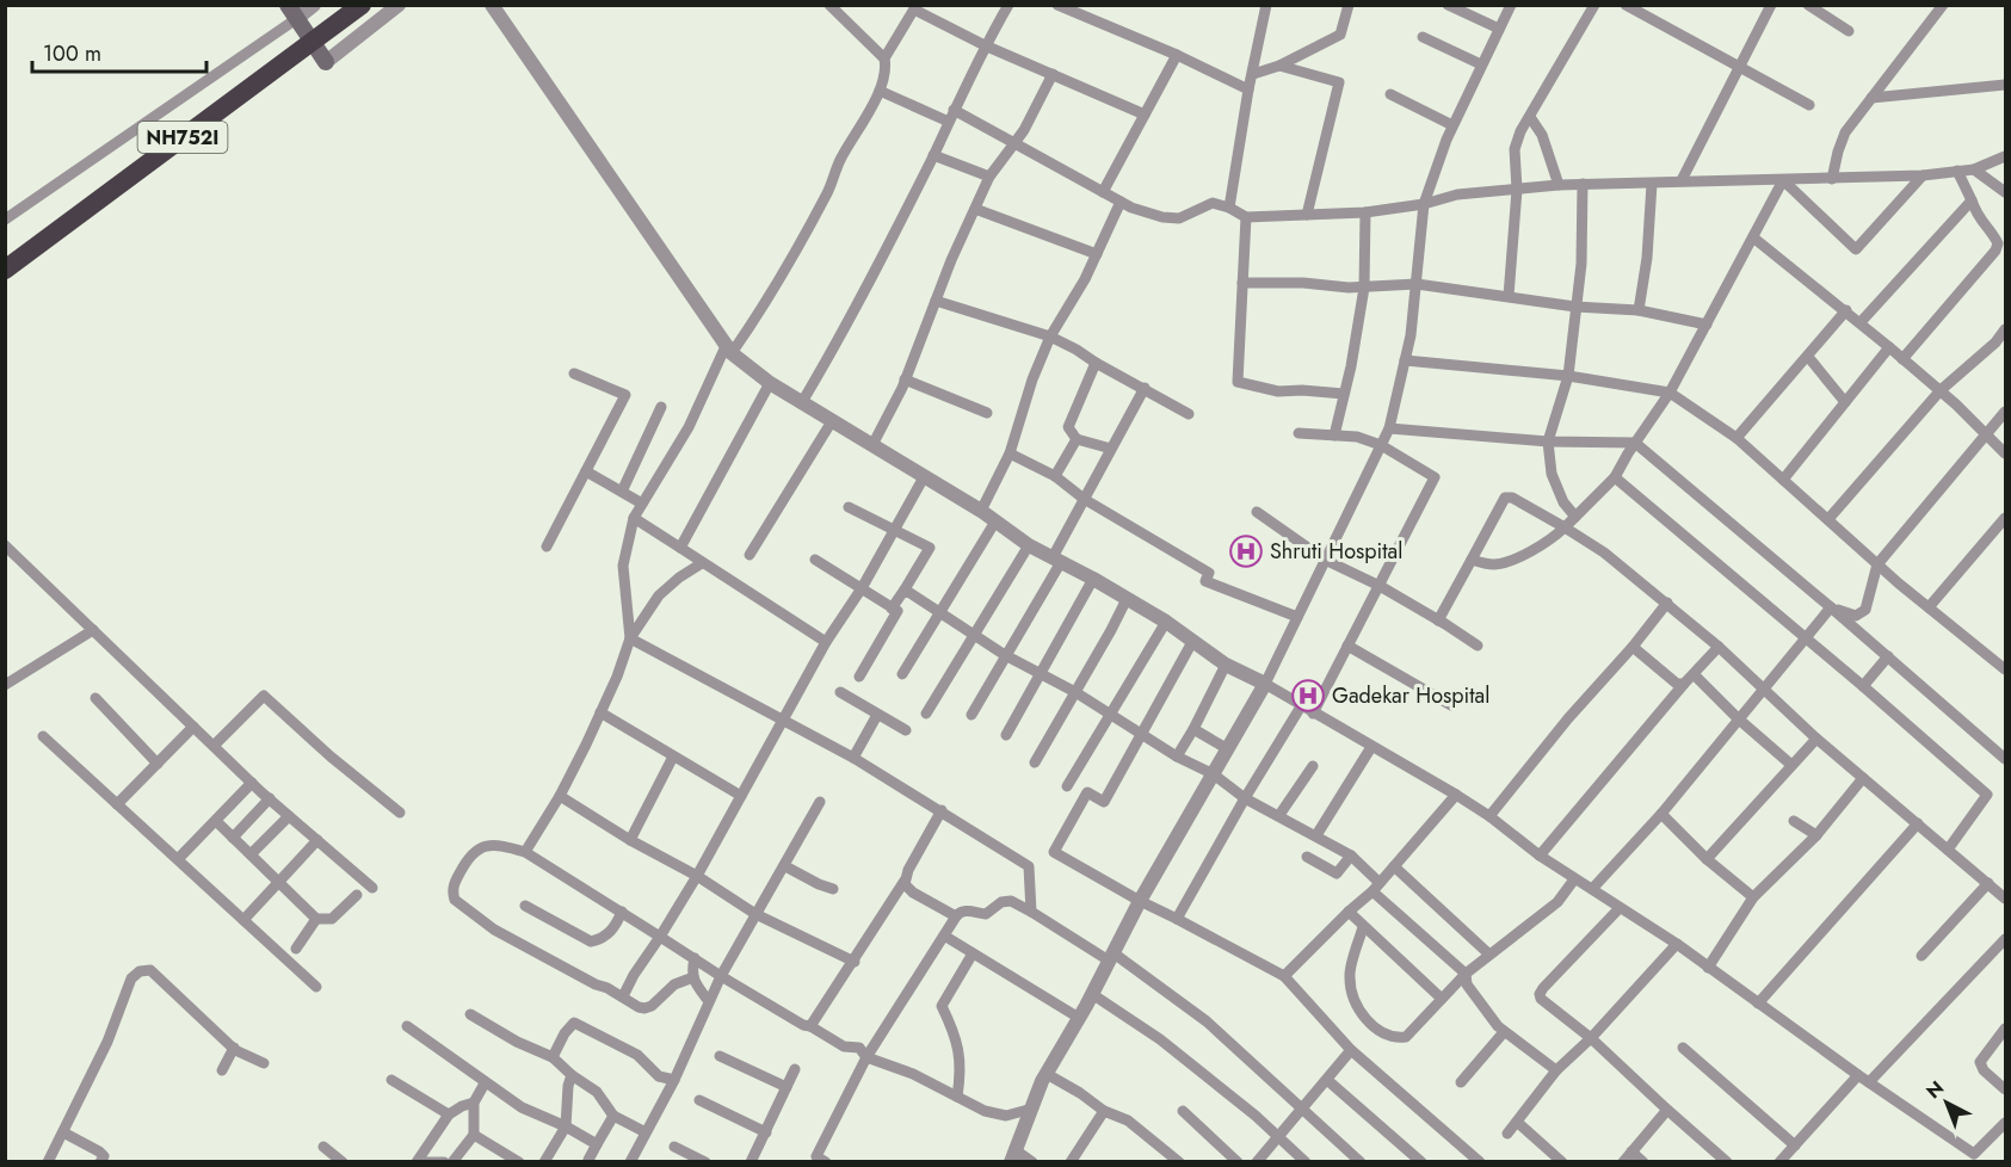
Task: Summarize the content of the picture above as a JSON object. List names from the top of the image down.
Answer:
{
  "streets": {
    "highway": ["NH752I"]
  },
  "places": {
    "hospital": ["Shruti Hospital", "Gadekar Hospital"]
  },
  "scale_bar": "100 m",
  "north": "top left"
}
